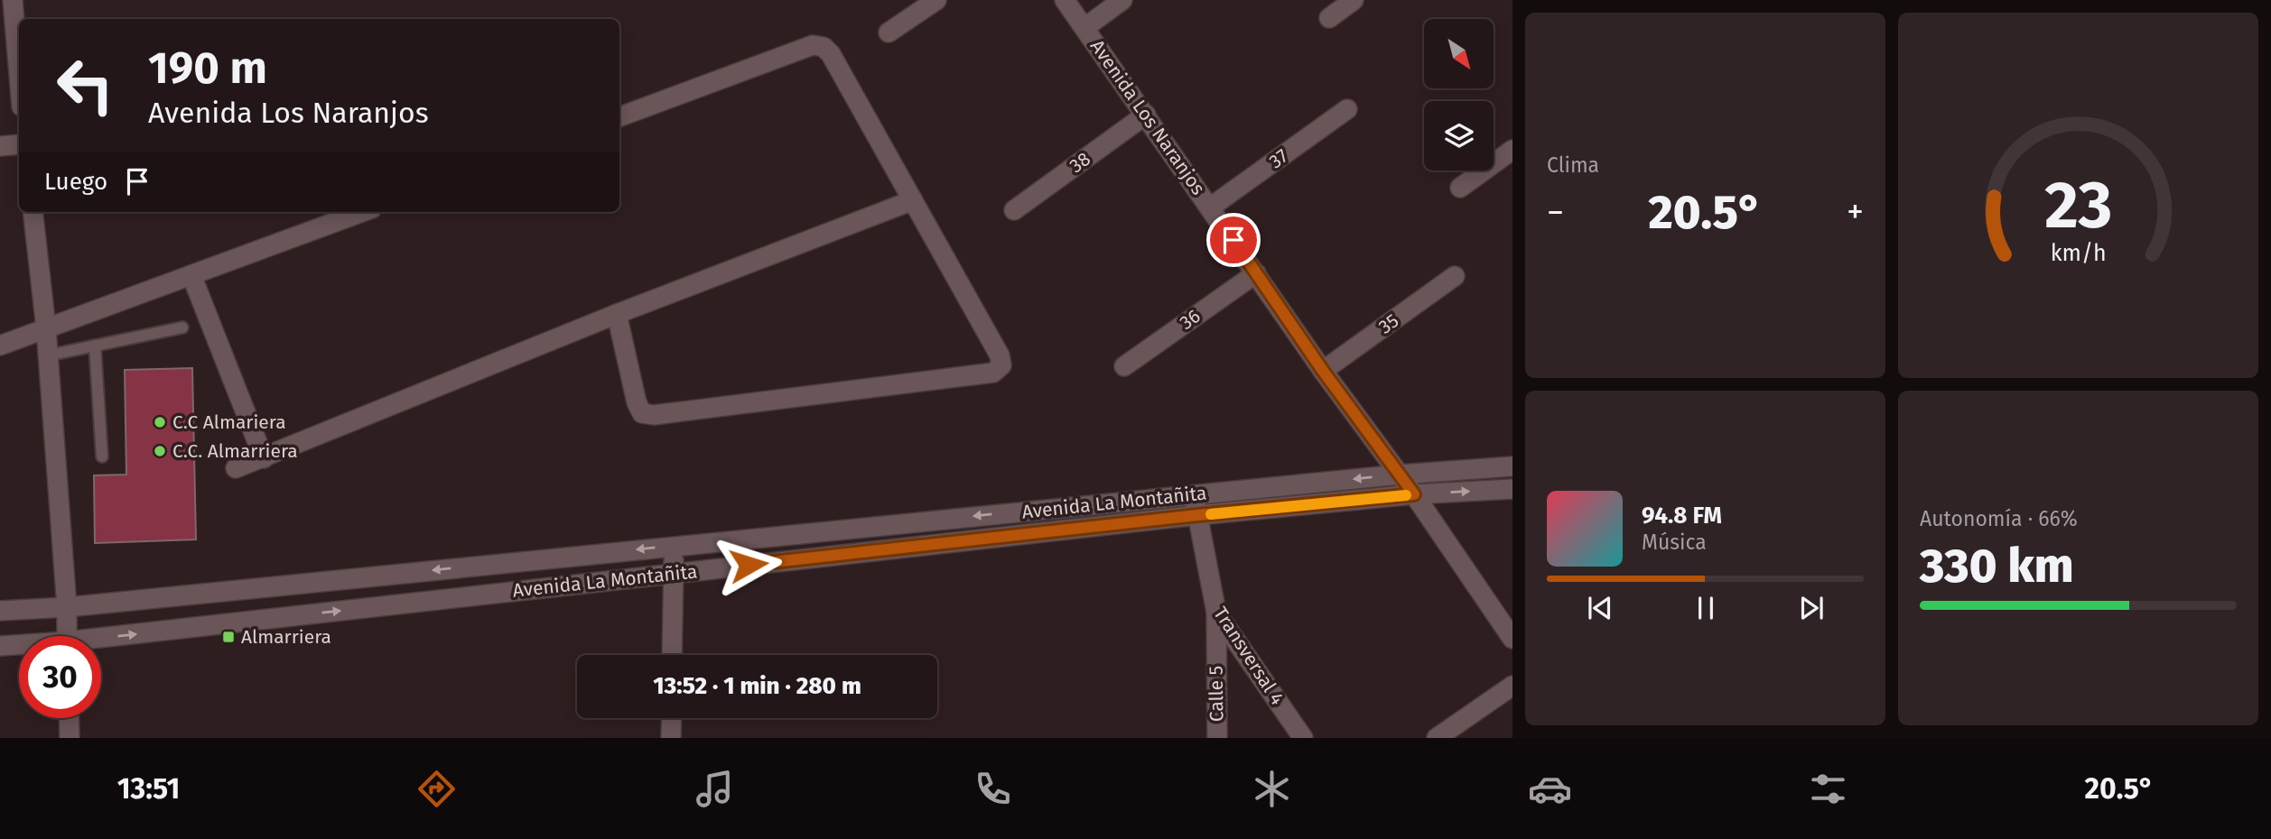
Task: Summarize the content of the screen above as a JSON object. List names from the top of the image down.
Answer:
{
  "streets": {
    "street": [
      "Avenida Los Naranjos",
      "37",
      "38",
      "36",
      "35",
      "Avenida La Montañita",
      "Transversal 4",
      "Calle 5"
    ]
  },
  "crossings": [
    ["Avenida Los Naranjos", "37"],
    ["Avenida Los Naranjos", "38"],
    ["Avenida Los Naranjos", "36"],
    ["Avenida Los Naranjos", "35"],
    ["Avenida Los Naranjos", "Avenida La Montañita"],
    ["Avenida La Montañita", "Transversal 4"],
    ["Transversal 4", "Calle 5"]
  ],
  "places": {
    "other": ["C.C Almariera", "C.C. Almarriera"],
    "transit": ["Almarriera"]
  },
  "north": "bottom right",
  "page": {
    "tile": [
      "Clima",
      ["Autonomía · 66%", "330 km"]
    ],
    "turn": ["190 m", "Avenida Los Naranjos"],
    "then": "Luego",
    "heat": ["−", "20.5°", "+"],
    "song": ["94.8 FM", "Música"],
    "limit": "30",
    "trip": "13:52 · 1 min · 280 m",
    "tabs": ["13:51", "20.5°"],
    "gauge": ["23", "km/h"]
  }
}
